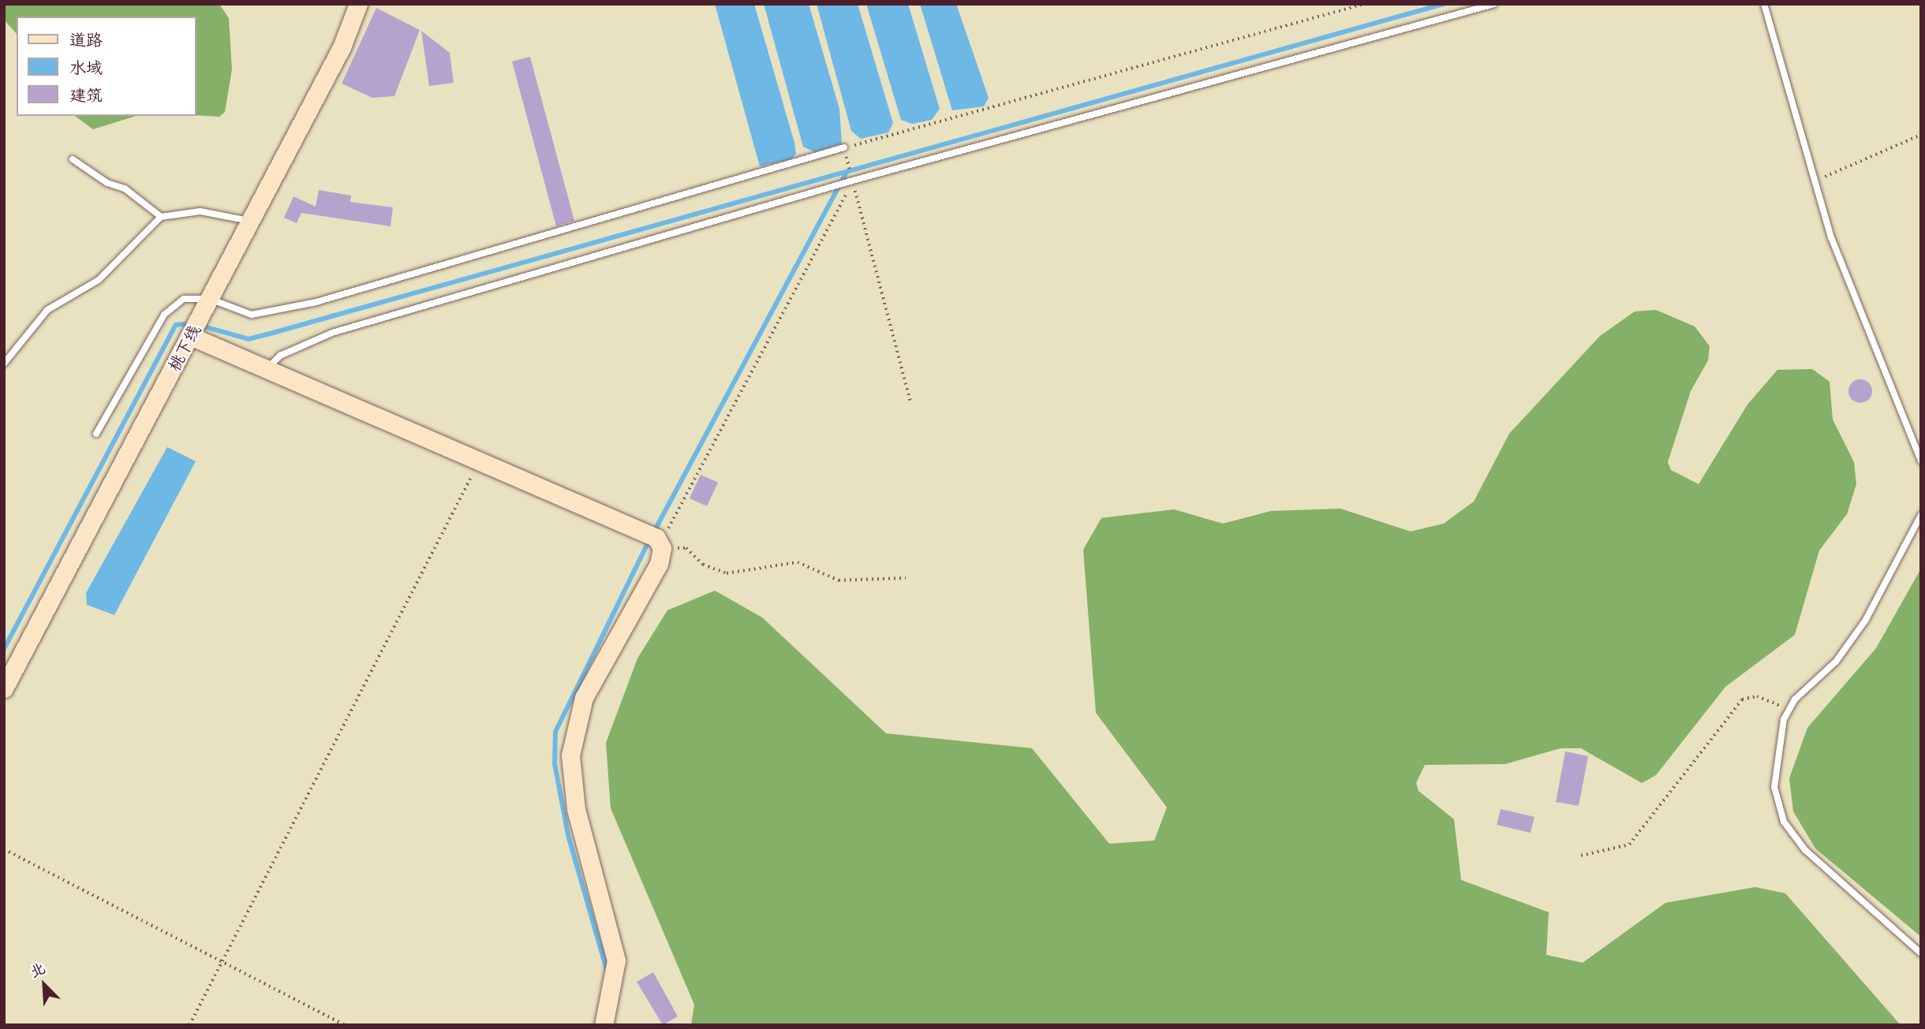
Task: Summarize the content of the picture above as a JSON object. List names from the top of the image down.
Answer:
{
  "streets": {
    "street": ["桃下线"]
  },
  "legend": ["道路", "水域", "建筑"],
  "north": "top left"
}
